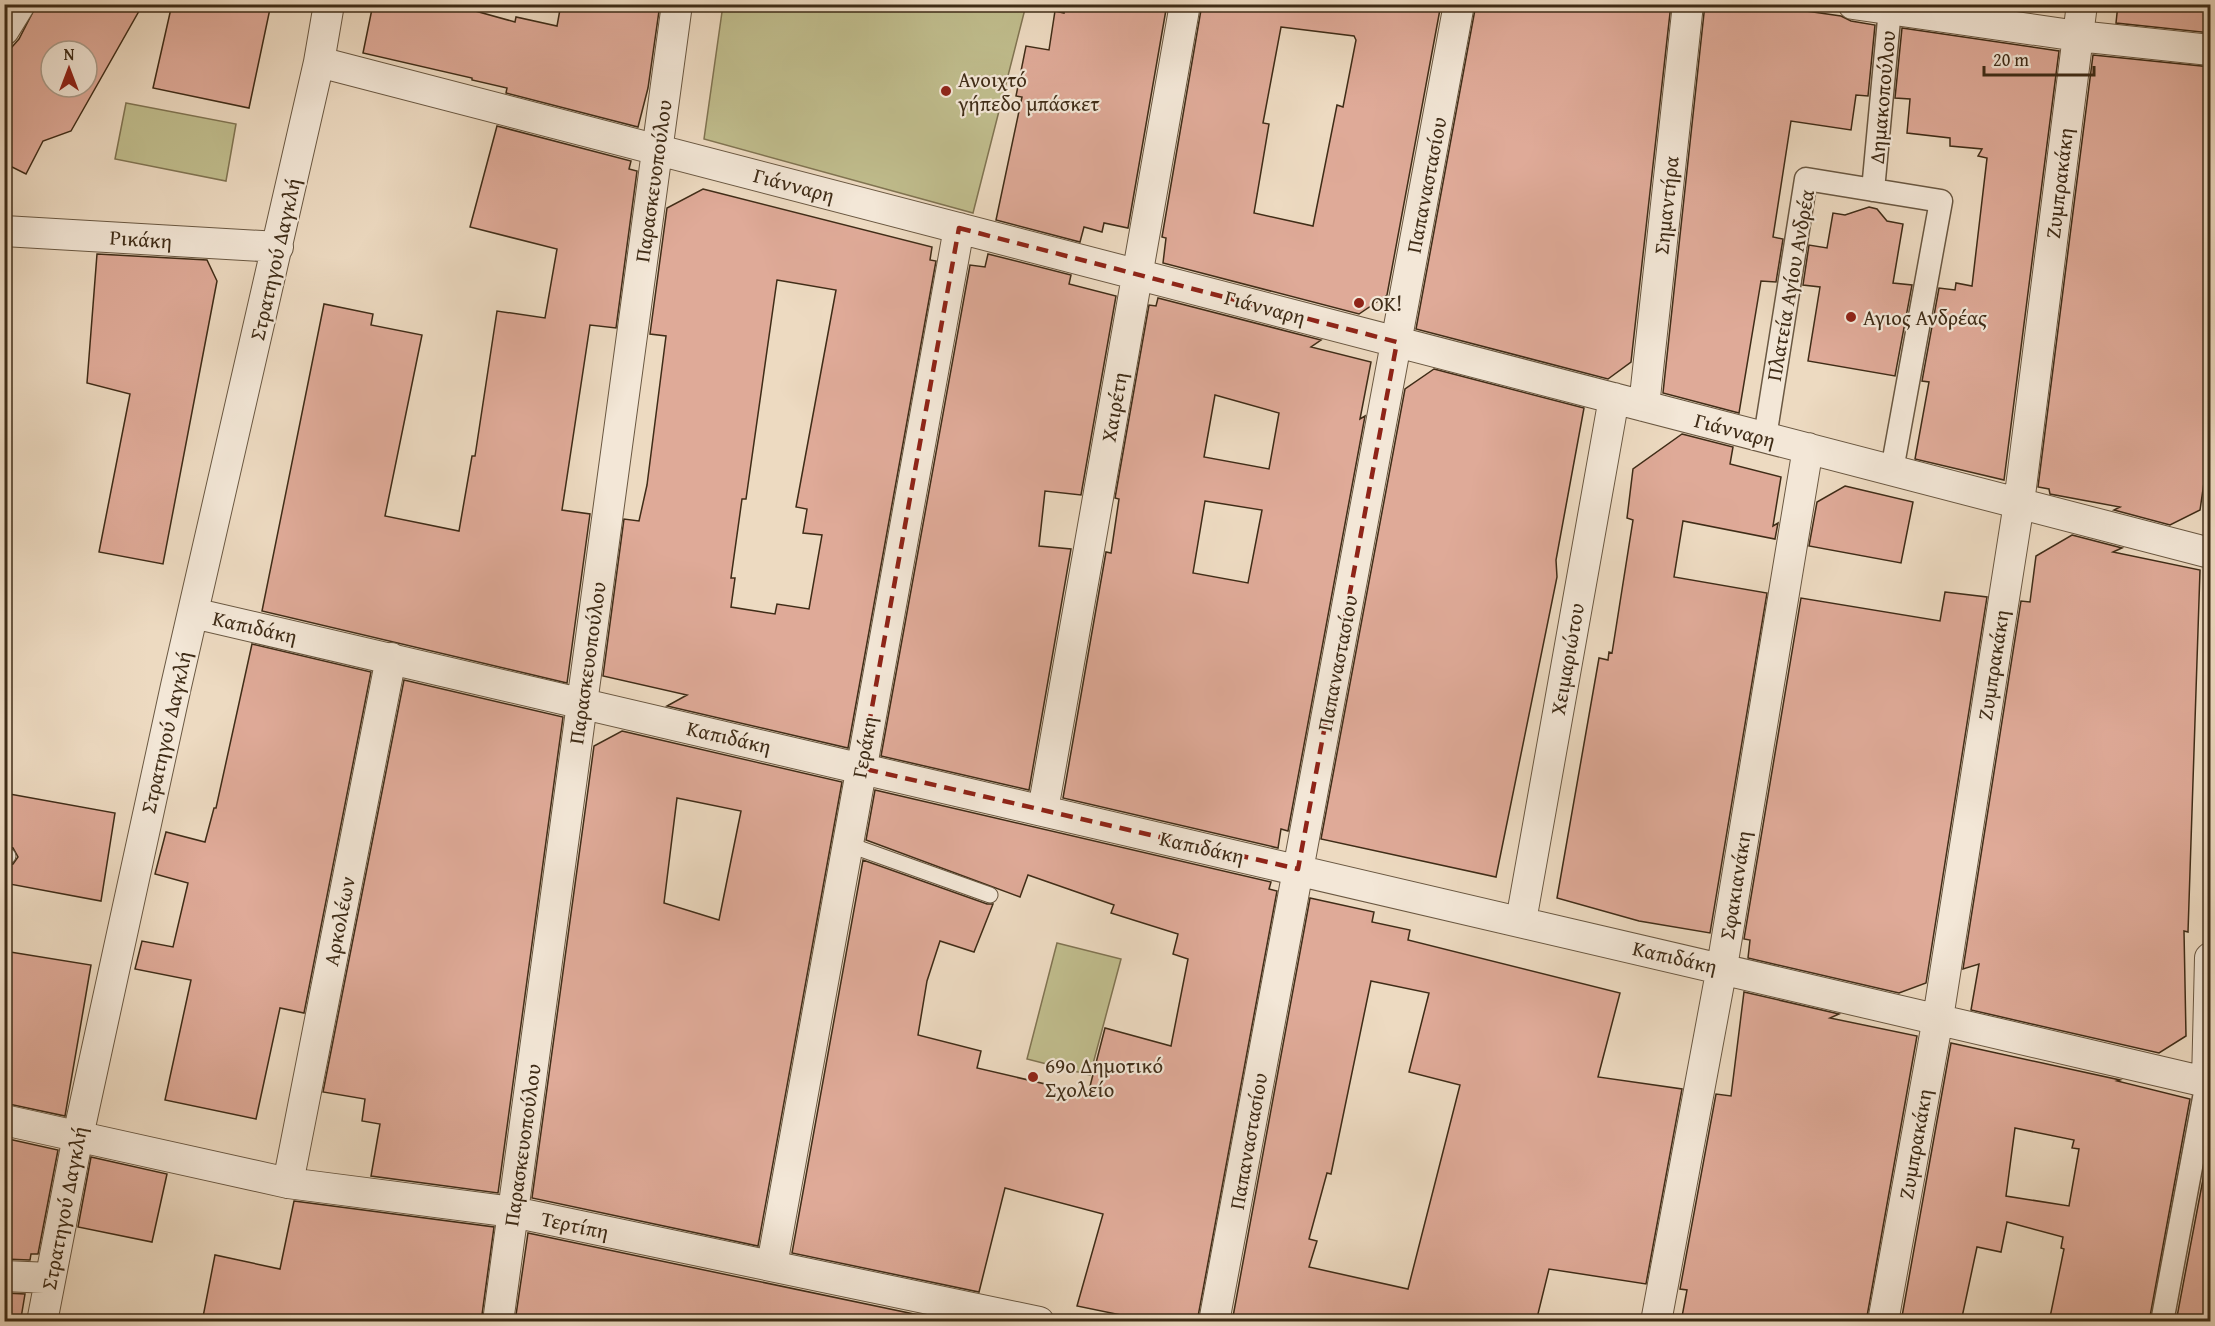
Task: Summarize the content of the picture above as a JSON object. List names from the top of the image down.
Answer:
{
  "streets": {
    "street": [
      "Δημακοπούλου",
      "Παρασκευοπούλου",
      "Ζυμπρακάκη",
      "Γιάνναρη",
      "Παπαναστασίου",
      "Σημαντήρα",
      "Ρικάκη",
      "Στρατηγού Δαγκλή",
      "Πλατεία Αγίου Ανδρέα",
      "Χαιρέτη",
      "Καπιδάκη",
      "Χειμαριώτου",
      "Γεράκη",
      "Σφακιανάκη",
      "Αρκολέων",
      "Τερτίπη"
    ]
  },
  "crossings": [
    ["Δημακοπούλου", "Πλατεία Αγίου Ανδρέα"],
    ["Παρασκευοπούλου", "Γιάνναρη"],
    ["Παρασκευοπούλου", "Καπιδάκη"],
    ["Παρασκευοπούλου", "Τερτίπη"],
    ["Ζυμπρακάκη", "Γιάνναρη"],
    ["Ζυμπρακάκη", "Καπιδάκη"],
    ["Γιάνναρη", "Παπαναστασίου"],
    ["Γιάνναρη", "Σημαντήρα"],
    ["Γιάνναρη", "Στρατηγού Δαγκλή"],
    ["Γιάνναρη", "Πλατεία Αγίου Ανδρέα"],
    ["Γιάνναρη", "Χαιρέτη"],
    ["Γιάνναρη", "Χειμαριώτου"],
    ["Γιάνναρη", "Γεράκη"],
    ["Γιάνναρη", "Σφακιανάκη"],
    ["Παπαναστασίου", "Καπιδάκη"],
    ["Ρικάκη", "Στρατηγού Δαγκλή"],
    ["Στρατηγού Δαγκλή", "Καπιδάκη"],
    ["Στρατηγού Δαγκλή", "Τερτίπη"],
    ["Χαιρέτη", "Καπιδάκη"],
    ["Καπιδάκη", "Χειμαριώτου"],
    ["Καπιδάκη", "Γεράκη"],
    ["Καπιδάκη", "Σφακιανάκη"],
    ["Καπιδάκη", "Αρκολέων"],
    ["Γεράκη", "Τερτίπη"],
    ["Αρκολέων", "Τερτίπη"]
  ],
  "places": [
    "Ανοιχτό γήπεδο μπάσκετ",
    "OK!",
    "Αγιος Ανδρέας",
    "69ο Δημοτικό Σχολείο"
  ],
  "scale_bar": "20 m",
  "north": "top"
}
